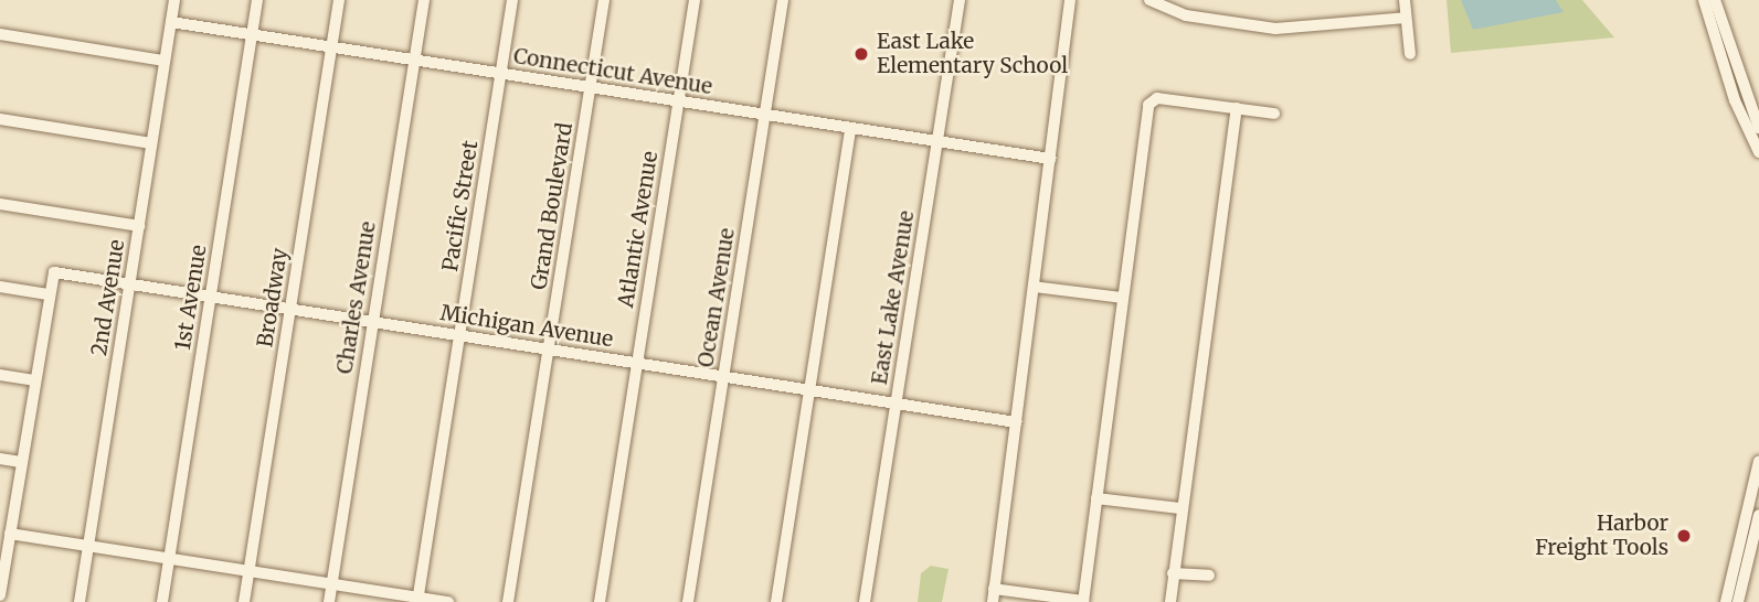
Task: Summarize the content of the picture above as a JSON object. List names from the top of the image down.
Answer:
{
  "streets": {
    "street": [
      "Connecticut Avenue",
      "Pacific Street",
      "Grand Boulevard",
      "Atlantic Avenue",
      "2nd Avenue",
      "1st Avenue",
      "Broadway",
      "Charles Avenue",
      "Ocean Avenue",
      "East Lake Avenue",
      "Michigan Avenue"
    ]
  },
  "crossings": [
    ["Connecticut Avenue", "Pacific Street"],
    ["Connecticut Avenue", "Grand Boulevard"],
    ["Connecticut Avenue", "Atlantic Avenue"],
    ["Connecticut Avenue", "2nd Avenue"],
    ["Connecticut Avenue", "1st Avenue"],
    ["Connecticut Avenue", "Broadway"],
    ["Connecticut Avenue", "Charles Avenue"],
    ["Connecticut Avenue", "Ocean Avenue"],
    ["Connecticut Avenue", "East Lake Avenue"],
    ["Pacific Street", "Michigan Avenue"],
    ["Grand Boulevard", "Michigan Avenue"],
    ["Atlantic Avenue", "Michigan Avenue"],
    ["2nd Avenue", "Michigan Avenue"],
    ["1st Avenue", "Michigan Avenue"],
    ["Broadway", "Michigan Avenue"],
    ["Charles Avenue", "Michigan Avenue"],
    ["Ocean Avenue", "Michigan Avenue"],
    ["East Lake Avenue", "Michigan Avenue"]
  ],
  "places": ["East Lake Elementary School", "Harbor Freight Tools"]
}
